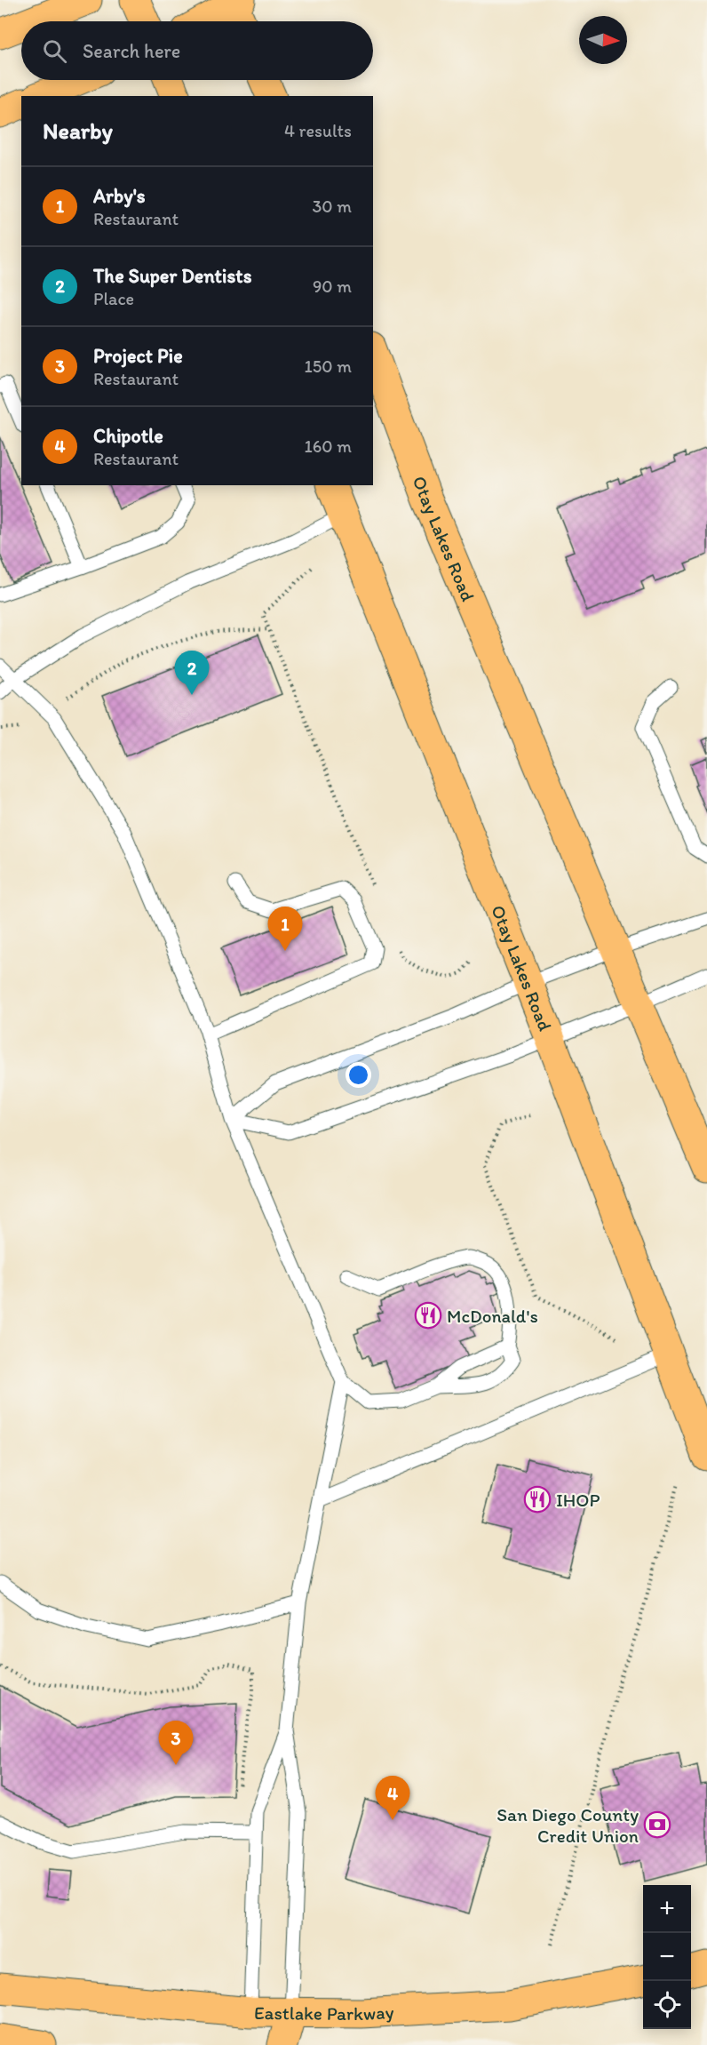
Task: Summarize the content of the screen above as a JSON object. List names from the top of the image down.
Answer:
{
  "streets": {
    "main road": ["Otay Lakes Road", "Eastlake Parkway"]
  },
  "places": {
    "restaurant": ["McDonald's", "IHOP"],
    "bank": ["San Diego County Credit Union"]
  },
  "north": "right",
  "page": {
    "search": "Search here",
    "heading": ["Nearby", "4 results"],
    "list": [
      {
        "mark": "1",
        "name": "Arby's",
        "note": "Restaurant",
        "value": "30 m"
      },
      {
        "mark": "2",
        "name": "The Super Dentists",
        "note": "Place",
        "value": "90 m"
      },
      {
        "mark": "3",
        "name": "Project Pie",
        "note": "Restaurant",
        "value": "150 m"
      },
      {
        "mark": "4",
        "name": "Chipotle",
        "note": "Restaurant",
        "value": "160 m"
      }
    ],
    "pins": [
      "2",
      "1",
      "3",
      "4"
    ],
    "map_buttons": ["+", "−"]
  }
}
